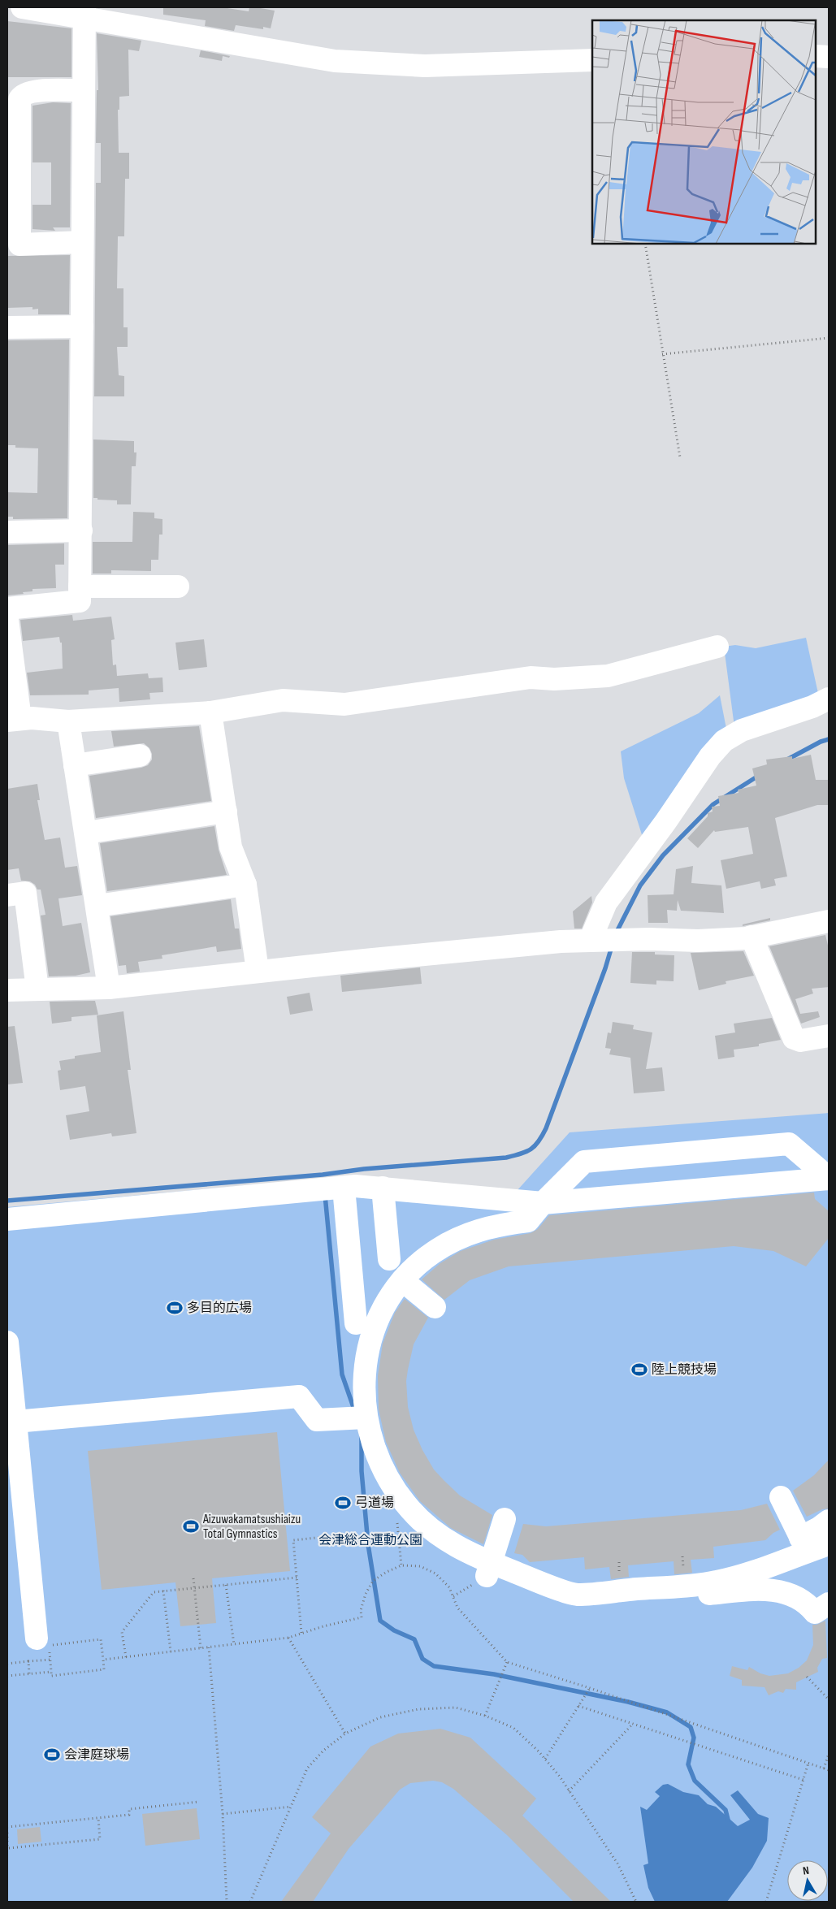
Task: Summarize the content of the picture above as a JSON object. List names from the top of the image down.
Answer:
{
  "parks": ["会津総合運動公園"],
  "places": {
    "sports": [
      "多目的広場",
      "陸上競技場",
      "弓道場",
      "Aizuwakamatsushiaizu Total Gymnastics",
      "会津庭球場"
    ]
  },
  "north": "top"
}
